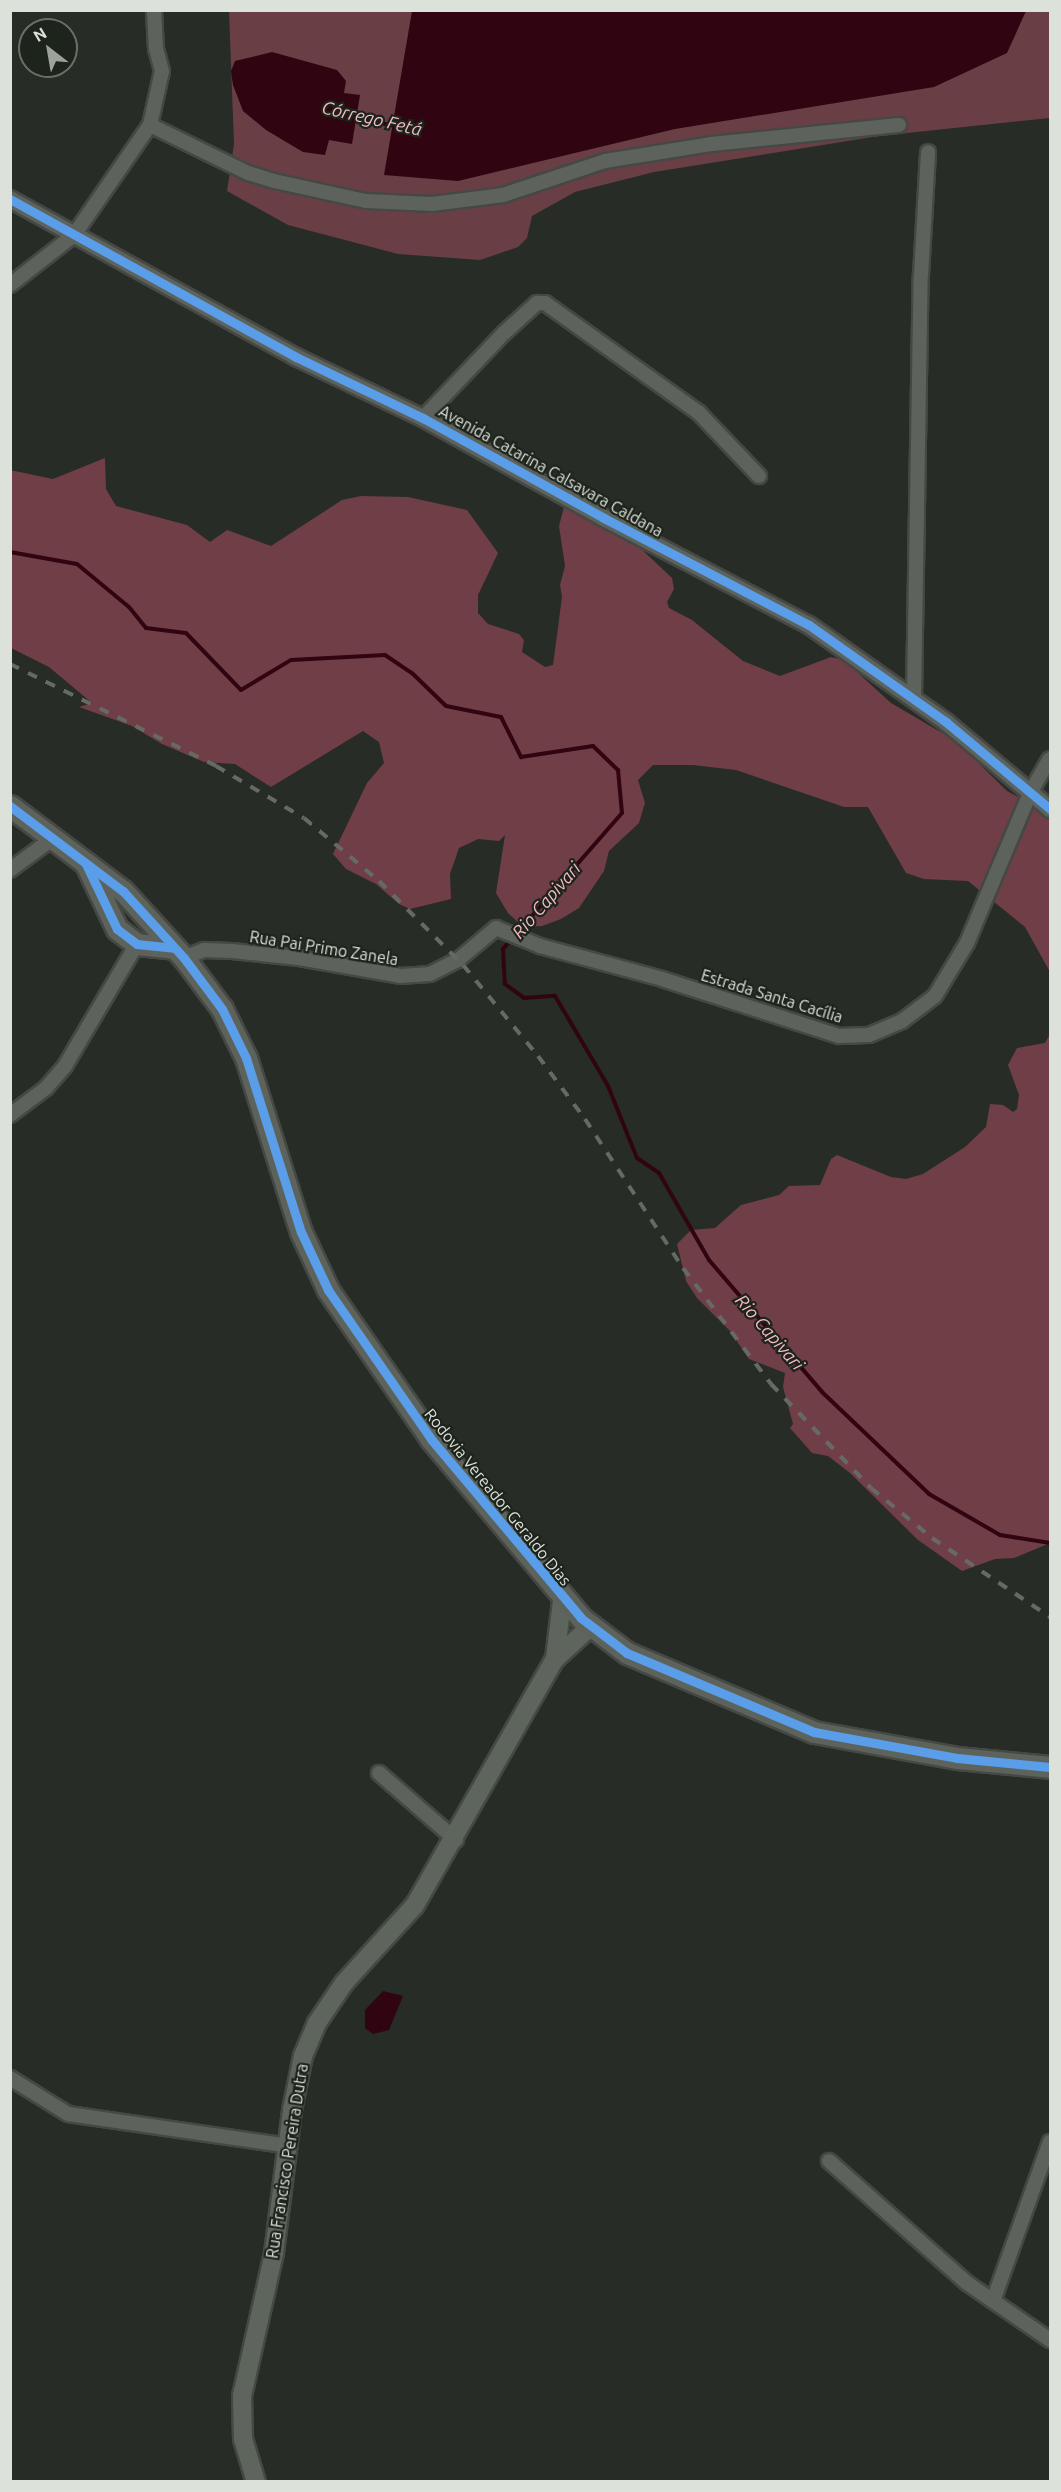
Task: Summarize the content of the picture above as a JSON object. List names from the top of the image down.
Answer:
{
  "streets": {
    "main road": ["Rodovia Vereador Geraldo Dias", "Rua Francisco Pereira Dutra"],
    "street": ["Avenida Catarina Calsavara Caldana", "Rua Pai Primo Zanela", "Estrada Santa Cacília"]
  },
  "crossings": [
    ["Avenida Catarina Calsavara Caldana", "Estrada Santa Cacília"],
    ["Rua Pai Primo Zanela", "Estrada Santa Cacília"],
    ["Rua Pai Primo Zanela", "Rodovia Vereador Geraldo Dias"],
    ["Rodovia Vereador Geraldo Dias", "Rua Francisco Pereira Dutra"]
  ],
  "water": ["Córrego Fetá", "Rio Capivari"],
  "north": "top left"
}
